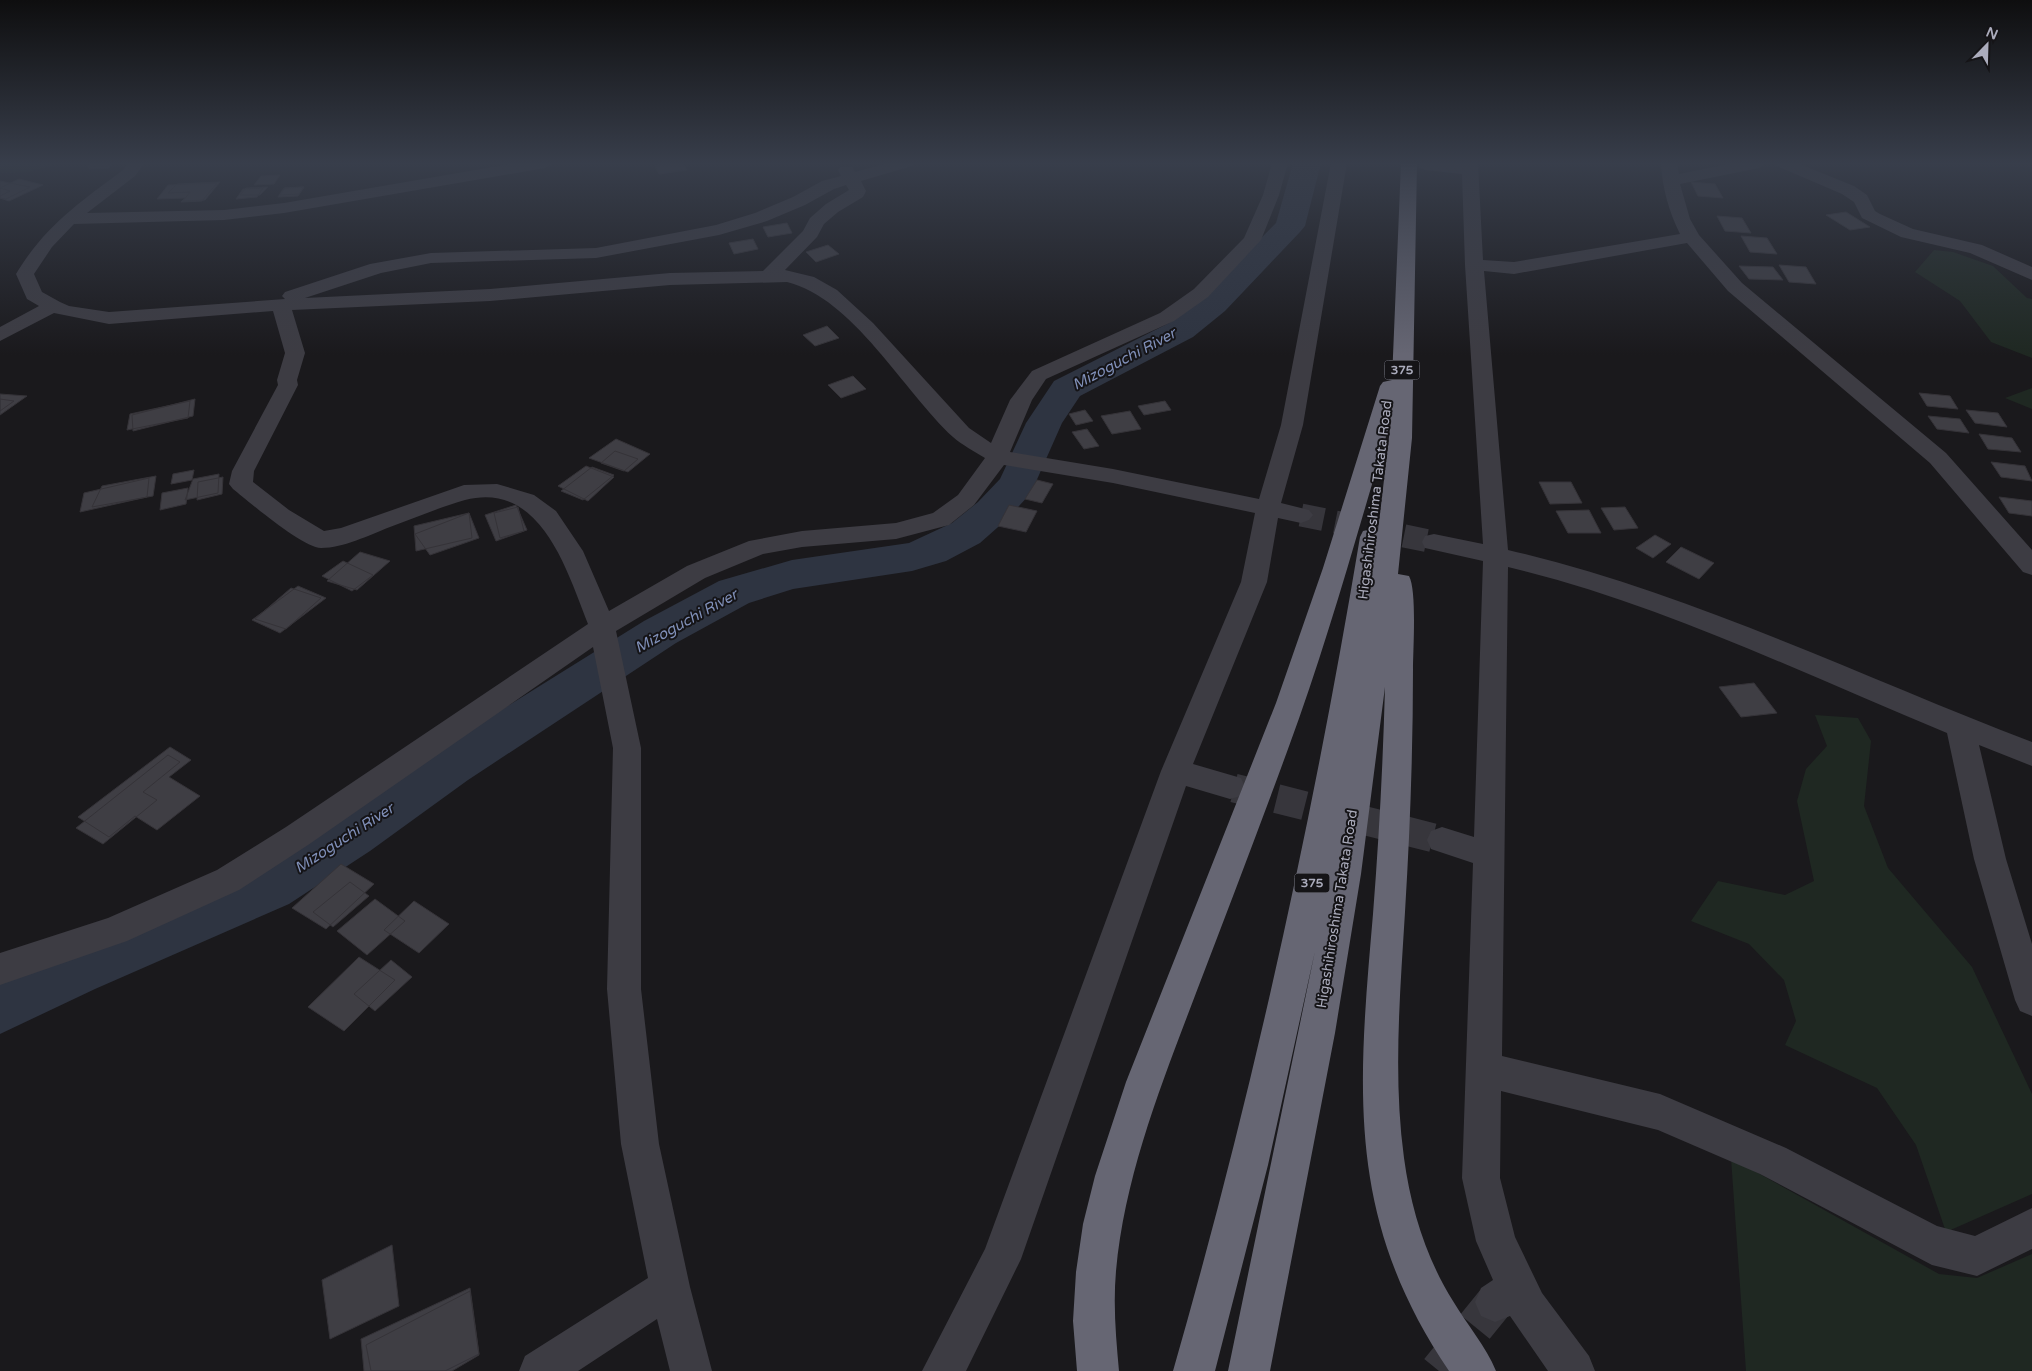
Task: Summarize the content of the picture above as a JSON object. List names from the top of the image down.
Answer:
{
  "streets": {
    "highway": ["375", "Higashihiroshima Takata Road"]
  },
  "crossings": [
    ["375", "Higashihiroshima Takata Road"]
  ],
  "water": ["Mizoguchi River"],
  "north": "top right"
}
